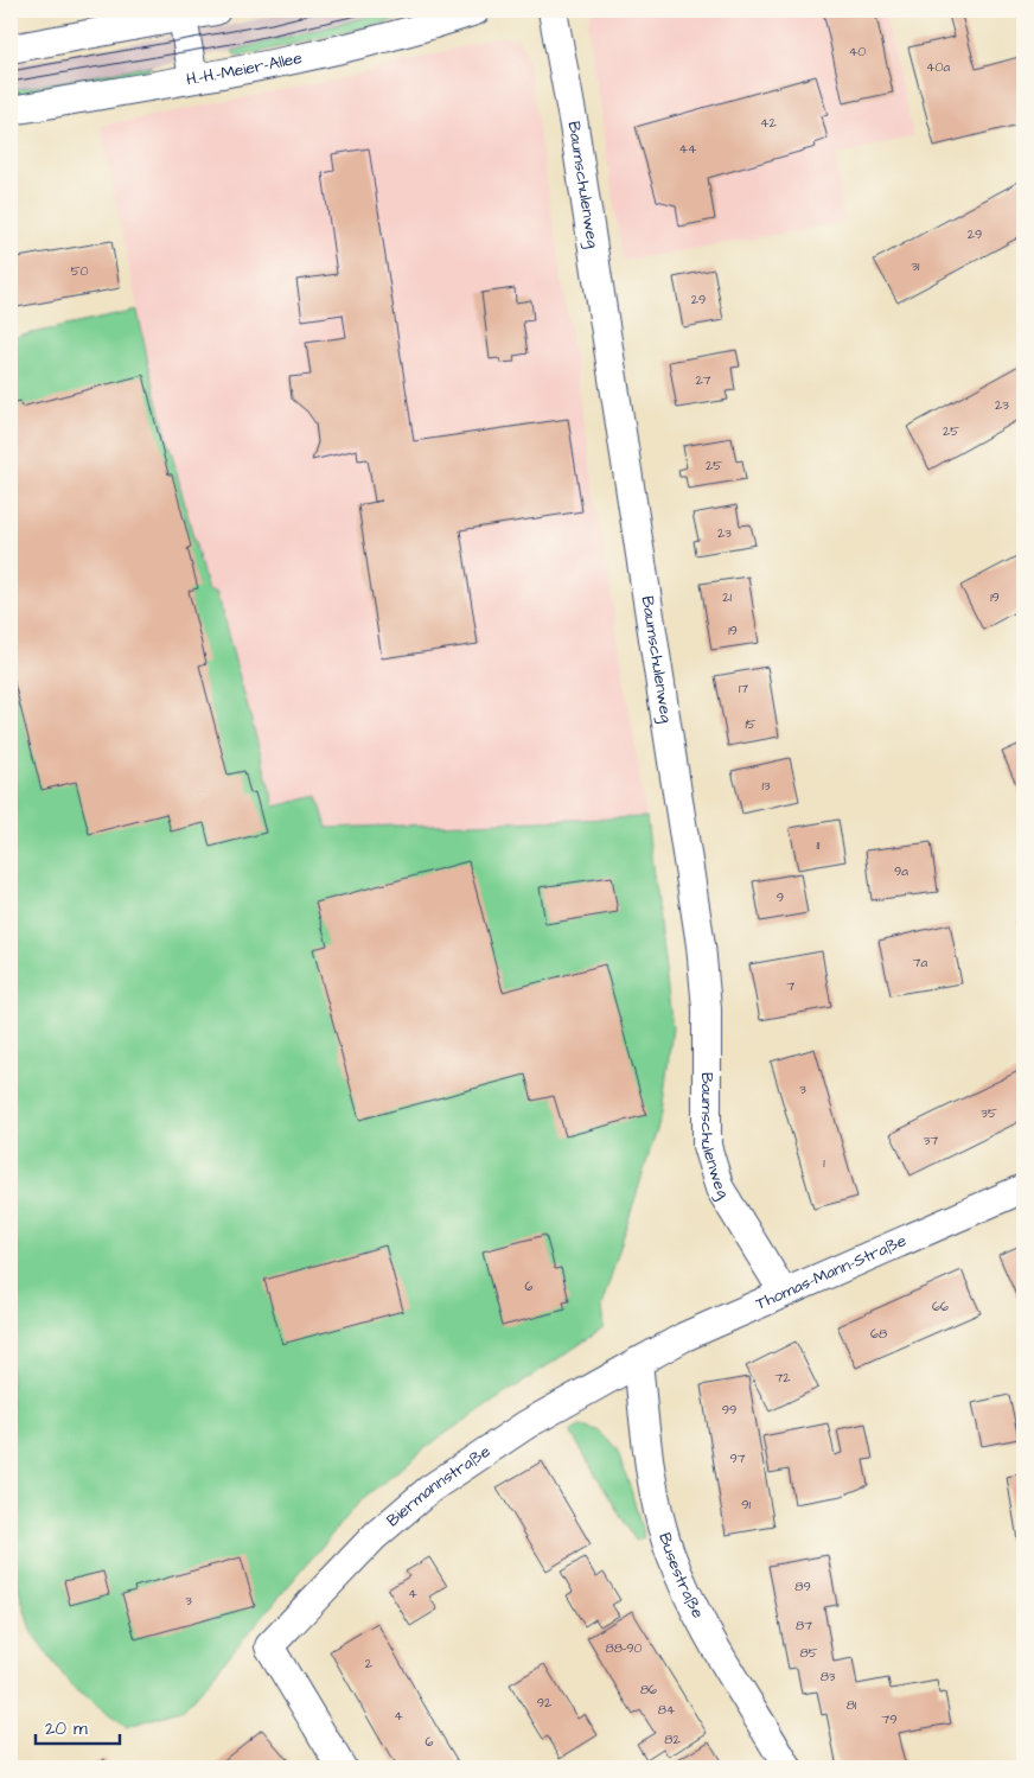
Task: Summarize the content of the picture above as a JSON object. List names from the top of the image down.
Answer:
{
  "streets": {
    "street": [
      "H.-H.-Meier-Allee",
      "Baumschulenweg",
      "Thomas-Mann-Straße",
      "Biermannstraße",
      "Busestraße"
    ]
  },
  "crossings": [
    ["Baumschulenweg", "Thomas-Mann-Straße"],
    ["Thomas-Mann-Straße", "Biermannstraße"],
    ["Thomas-Mann-Straße", "Busestraße"],
    ["Biermannstraße", "Busestraße"]
  ],
  "house_numbers": [
    "40",
    "40a",
    "42",
    "44",
    "29",
    "31",
    "50",
    "29",
    "27",
    "23",
    "25",
    "25",
    "23",
    "21",
    "19",
    "19",
    "17",
    "15",
    "13",
    "11",
    "9a",
    "9",
    "7a",
    "7",
    "3",
    "35",
    "37",
    "1",
    "6",
    "66",
    "68",
    "72",
    "99",
    "97",
    "91",
    "89",
    "4",
    "3",
    "87",
    "88-90",
    "85",
    "2",
    "83",
    "86",
    "92",
    "81",
    "84",
    "4",
    "79",
    "82",
    "6"
  ],
  "scale_bar": "20 m"
}
